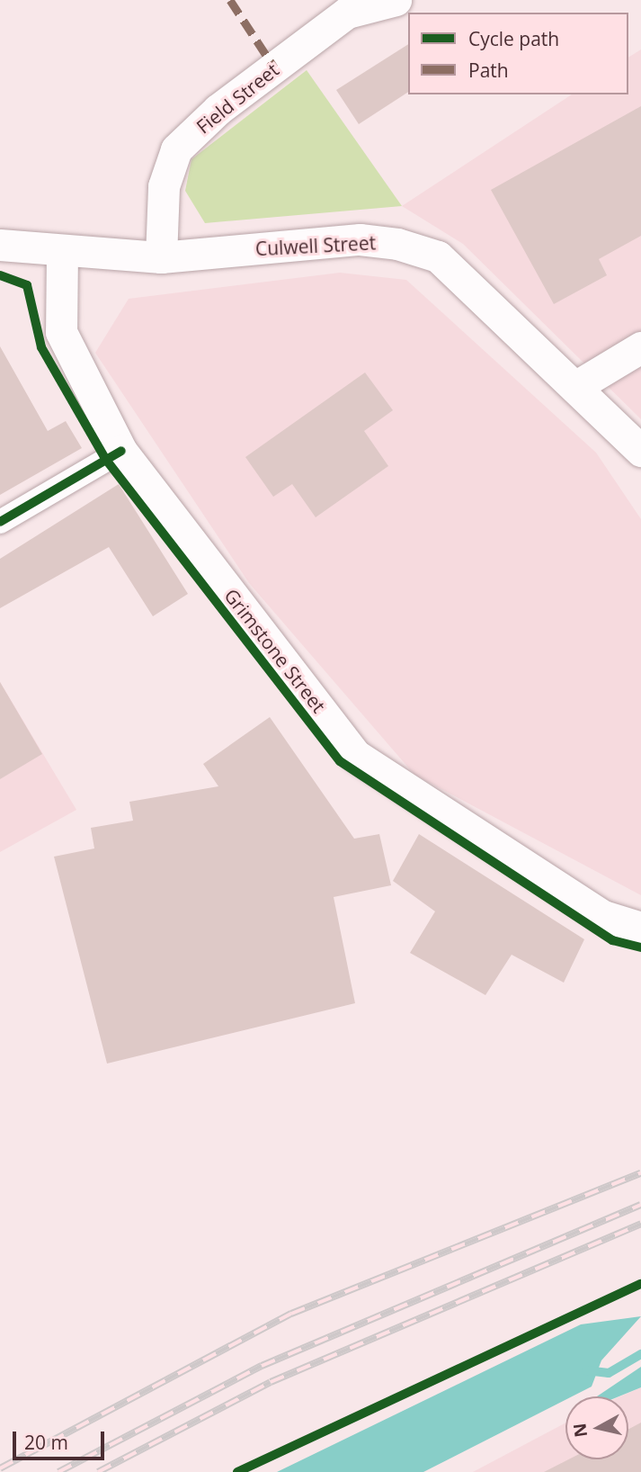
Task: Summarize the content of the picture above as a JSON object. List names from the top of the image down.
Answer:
{
  "streets": {
    "street": ["Field Street", "Culwell Street", "Grimstone Street"]
  },
  "crossings": [
    ["Field Street", "Culwell Street"],
    ["Culwell Street", "Grimstone Street"]
  ],
  "legend": ["Cycle path", "Path"],
  "scale_bar": "20 m",
  "north": "left"
}
